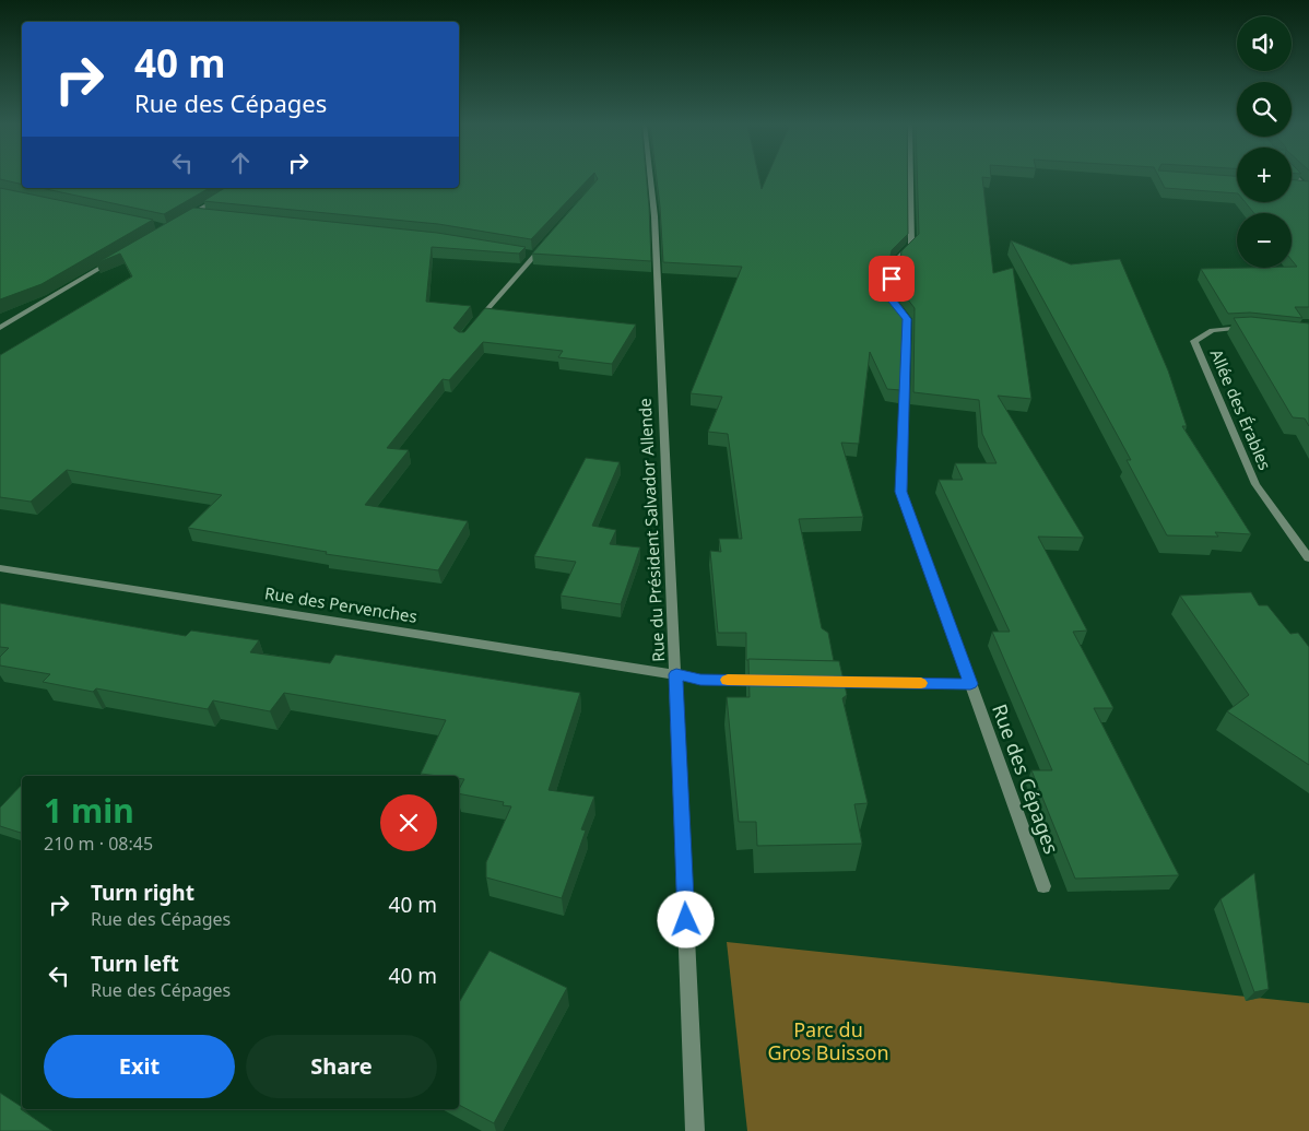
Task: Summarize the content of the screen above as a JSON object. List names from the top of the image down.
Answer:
{
  "streets": {
    "street": [
      "Allée des Érables",
      "Rue du Président Salvador Allende",
      "Rue des Pervenches",
      "Rue des Cépages"
    ]
  },
  "crossings": [
    ["Rue du Président Salvador Allende", "Rue des Pervenches"]
  ],
  "parks": ["Parc du Gros Buisson"],
  "page": {
    "map_buttons": ["+", "−"],
    "turn": ["40 m", "Rue des Cépages"],
    "heading": ["1 min", "210 m · 08:45"],
    "list": [
      {
        "name": "Turn right",
        "note": "Rue des Cépages",
        "value": "40 m"
      },
      {
        "name": "Turn left",
        "note": "Rue des Cépages",
        "value": "40 m"
      }
    ],
    "buttons": ["Exit", "Share"]
  }
}
